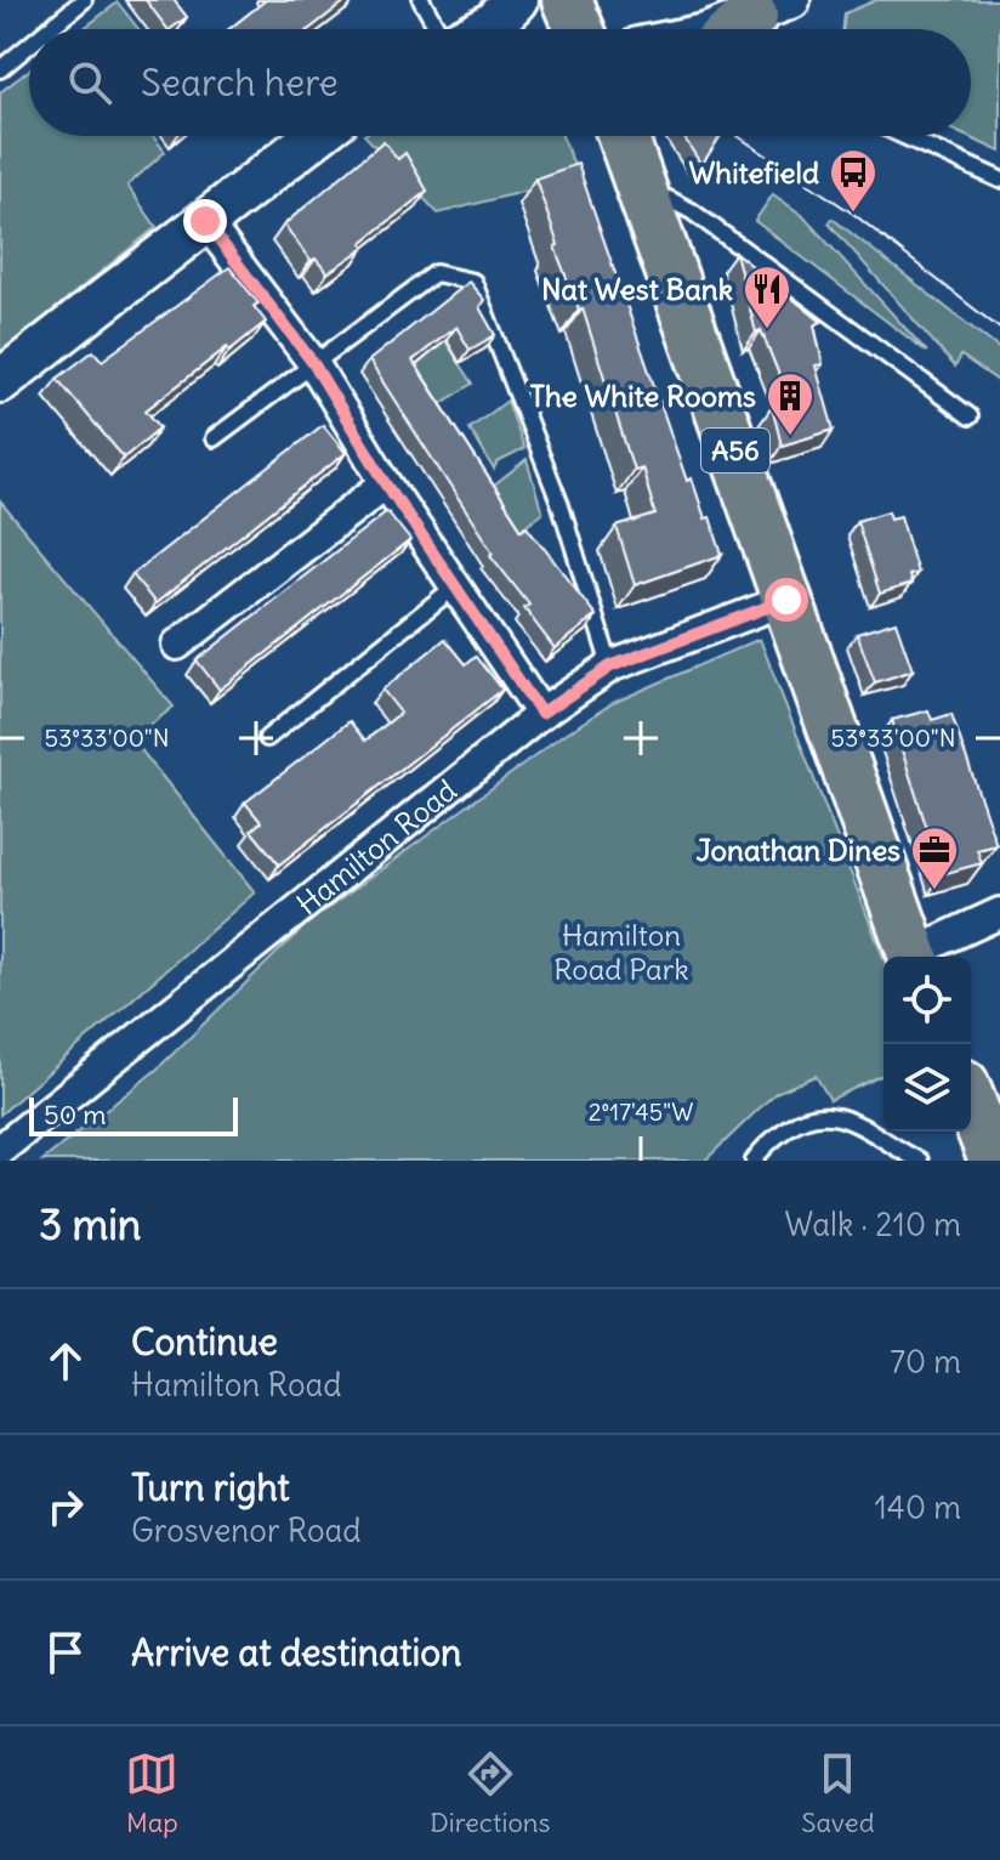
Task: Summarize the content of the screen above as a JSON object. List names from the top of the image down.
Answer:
{
  "streets": {
    "highway": ["A56"],
    "street": ["Hamilton Road"]
  },
  "crossings": [
    ["A56", "Hamilton Road"]
  ],
  "parks": ["Hamilton Road Park"],
  "places": {
    "bus stop": ["Whitefield"],
    "restaurant": ["Nat West Bank"],
    "building": ["The White Rooms"],
    "office": ["Jonathan Dines"]
  },
  "scale_bar": "50 m",
  "page": {
    "search": "Search here",
    "scale": "50 m",
    "heading": ["3 min", "Walk · 210 m"],
    "list": [
      ["Continue", "Hamilton Road", "70 m"],
      ["Turn right", "Grosvenor Road", "140 m"],
      "Arrive at destination"
    ],
    "nav": ["Map", "Directions", "Saved"]
  },
  "coordinates": ["53°33'00\"N", "2°17'45\"W"]
}
